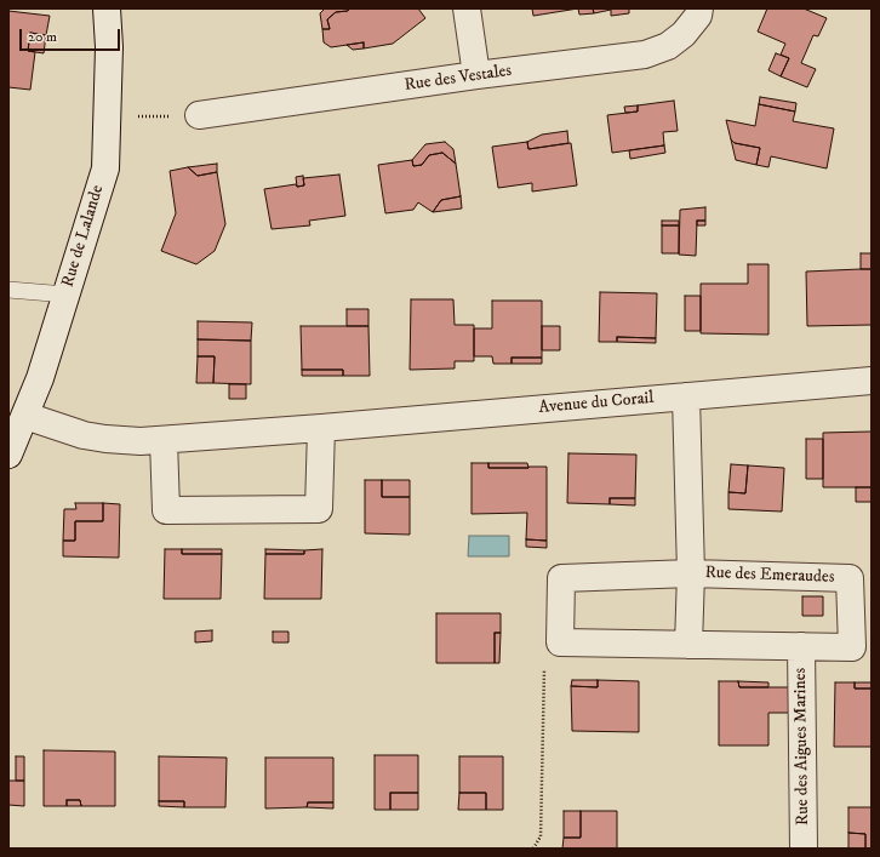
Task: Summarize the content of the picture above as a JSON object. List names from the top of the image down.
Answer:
{
  "streets": {
    "street": [
      "Rue des Vestales",
      "Rue de Lalande",
      "Avenue du Corail",
      "Rue des Emeraudes",
      "Rue des Aigues Marines"
    ]
  },
  "crossings": [
    ["Rue de Lalande", "Avenue du Corail"],
    ["Avenue du Corail", "Rue des Emeraudes"],
    ["Rue des Emeraudes", "Rue des Aigues Marines"]
  ],
  "scale_bar": "20 m"
}
